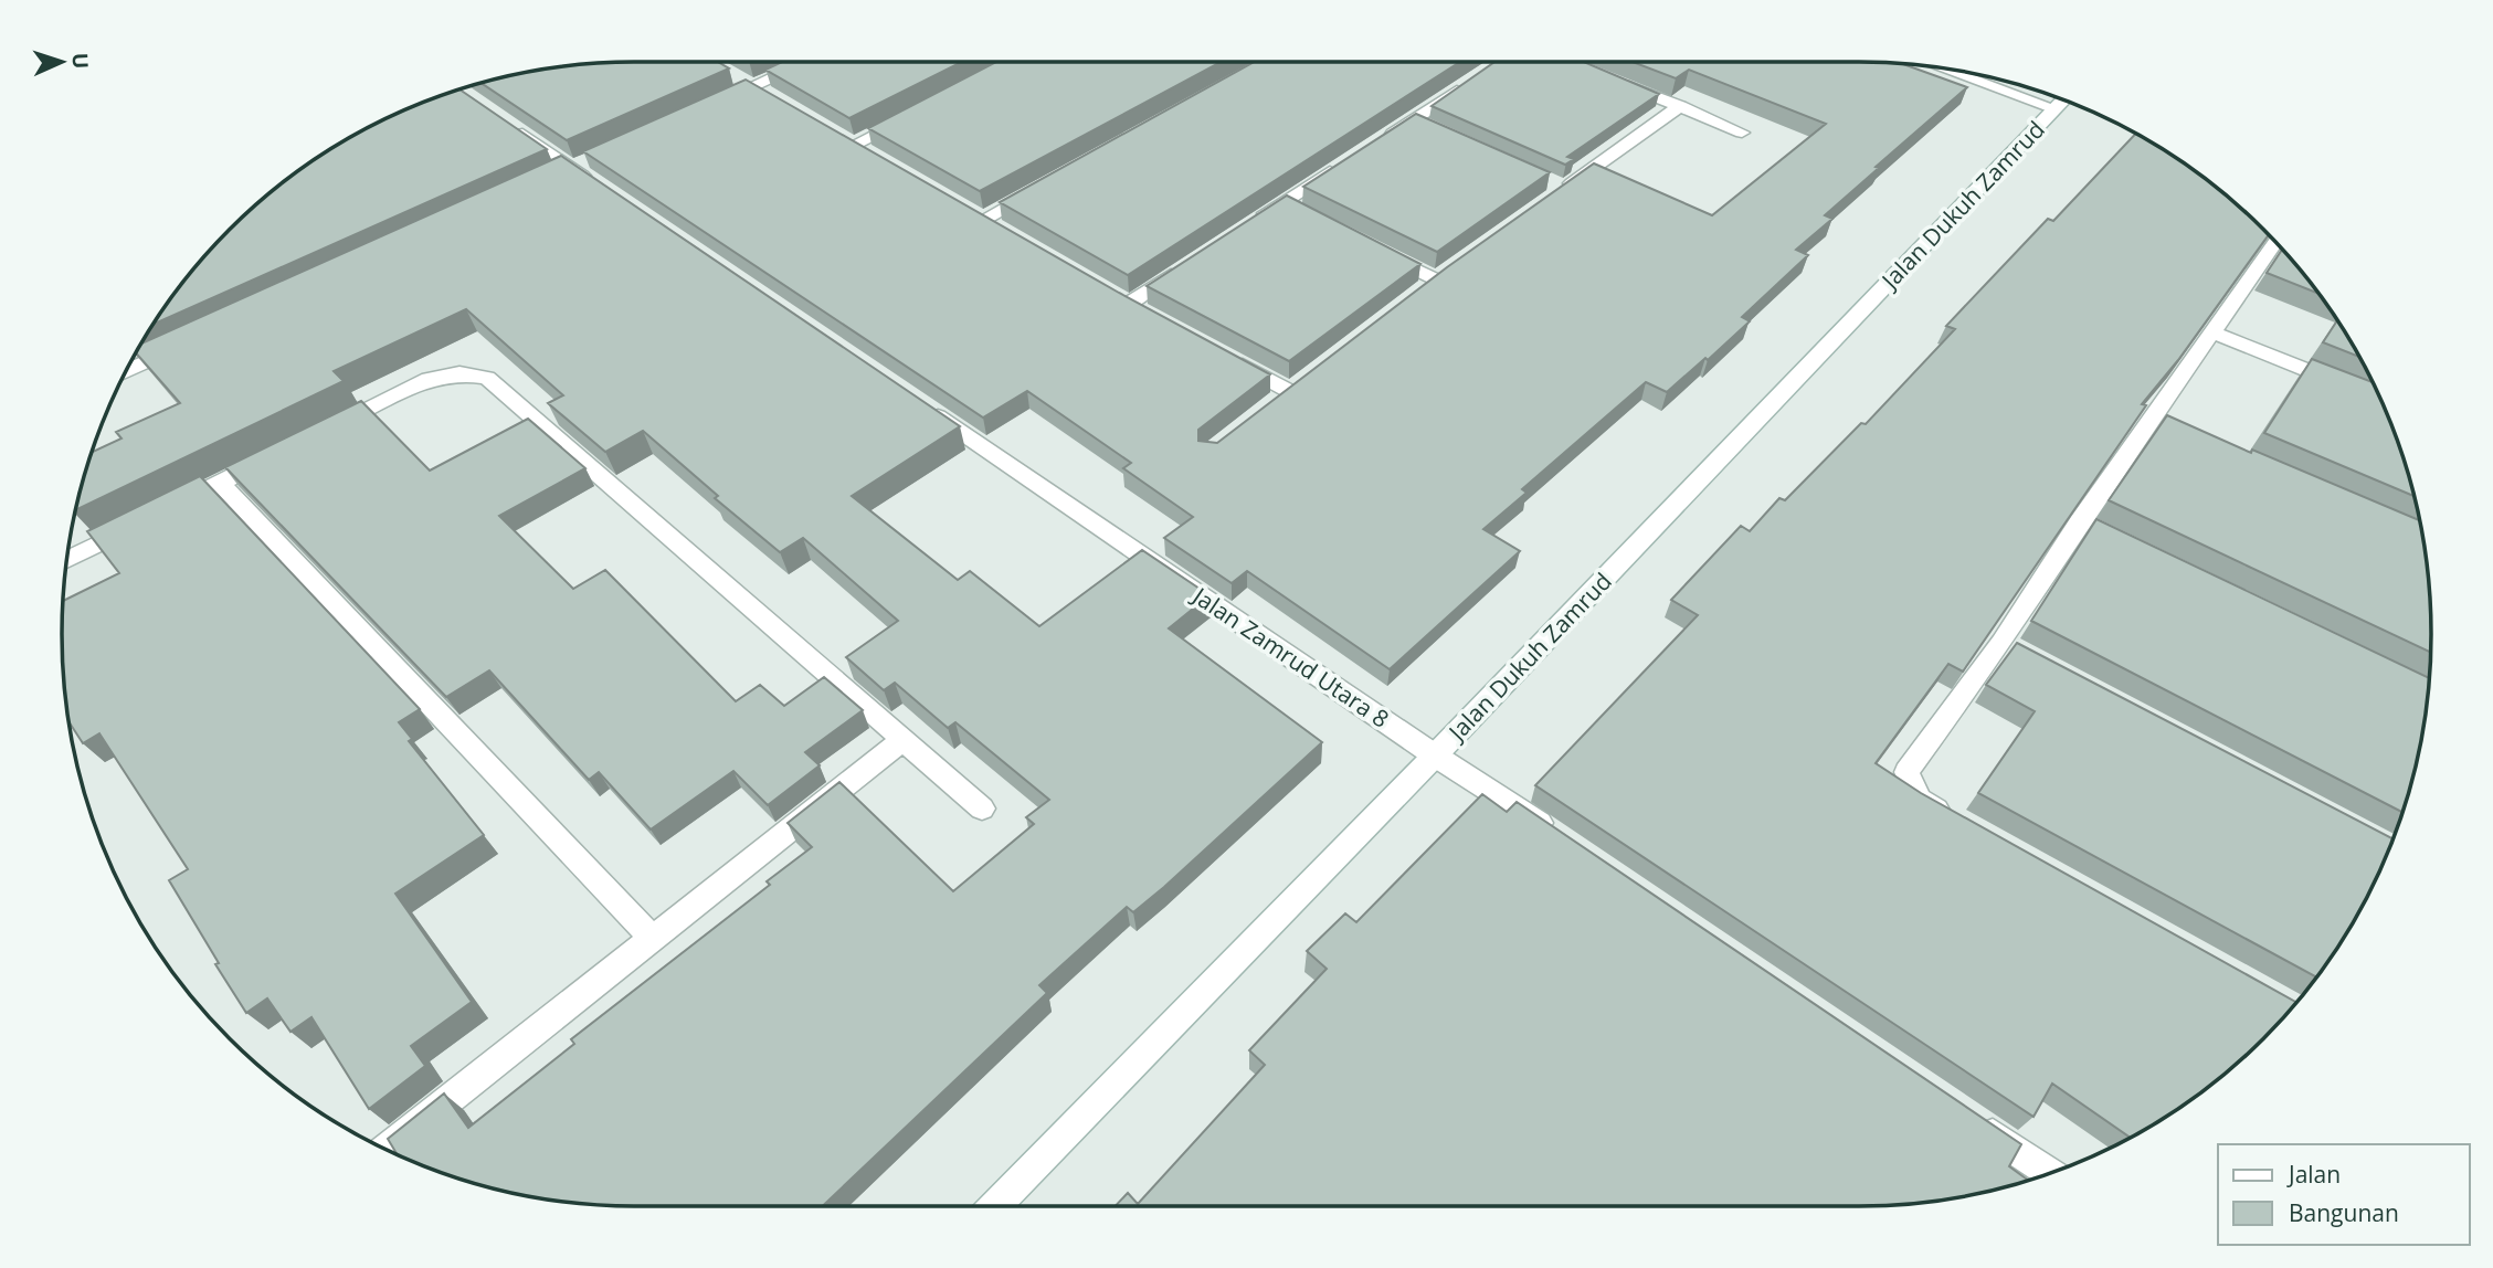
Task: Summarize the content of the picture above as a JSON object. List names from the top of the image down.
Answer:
{
  "streets": {
    "street": ["Jalan Dukuh Zamrud", "Jalan Zamrud Utara 8"]
  },
  "crossings": [
    ["Jalan Dukuh Zamrud", "Jalan Zamrud Utara 8"]
  ],
  "legend": ["Jalan", "Bangunan"],
  "north": "right"
}
